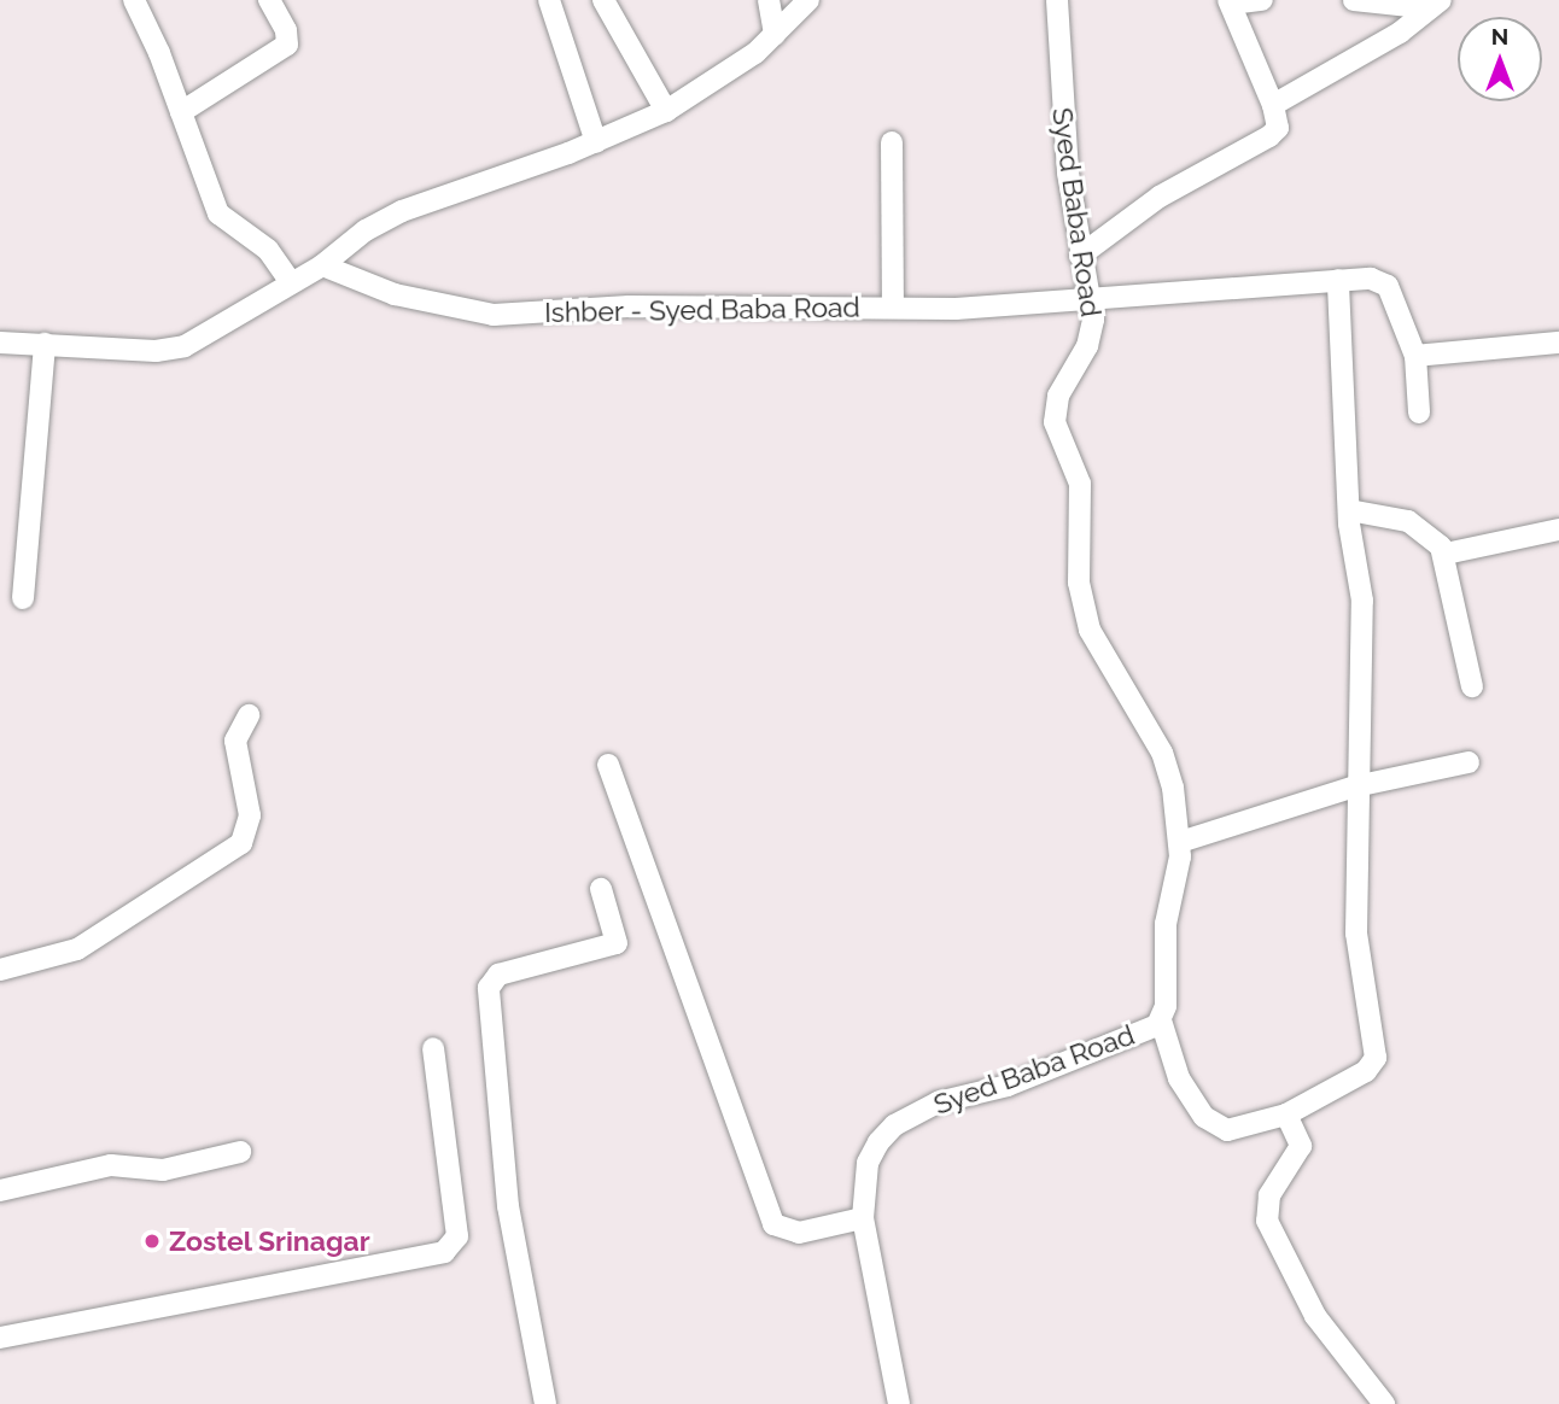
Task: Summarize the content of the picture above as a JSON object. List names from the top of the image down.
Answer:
{
  "streets": {
    "street": ["Syed Baba Road", "Ishber - Syed Baba Road"]
  },
  "crossings": [
    ["Syed Baba Road", "Ishber - Syed Baba Road"]
  ],
  "places": ["Zostel Srinagar"],
  "north": "top"
}
